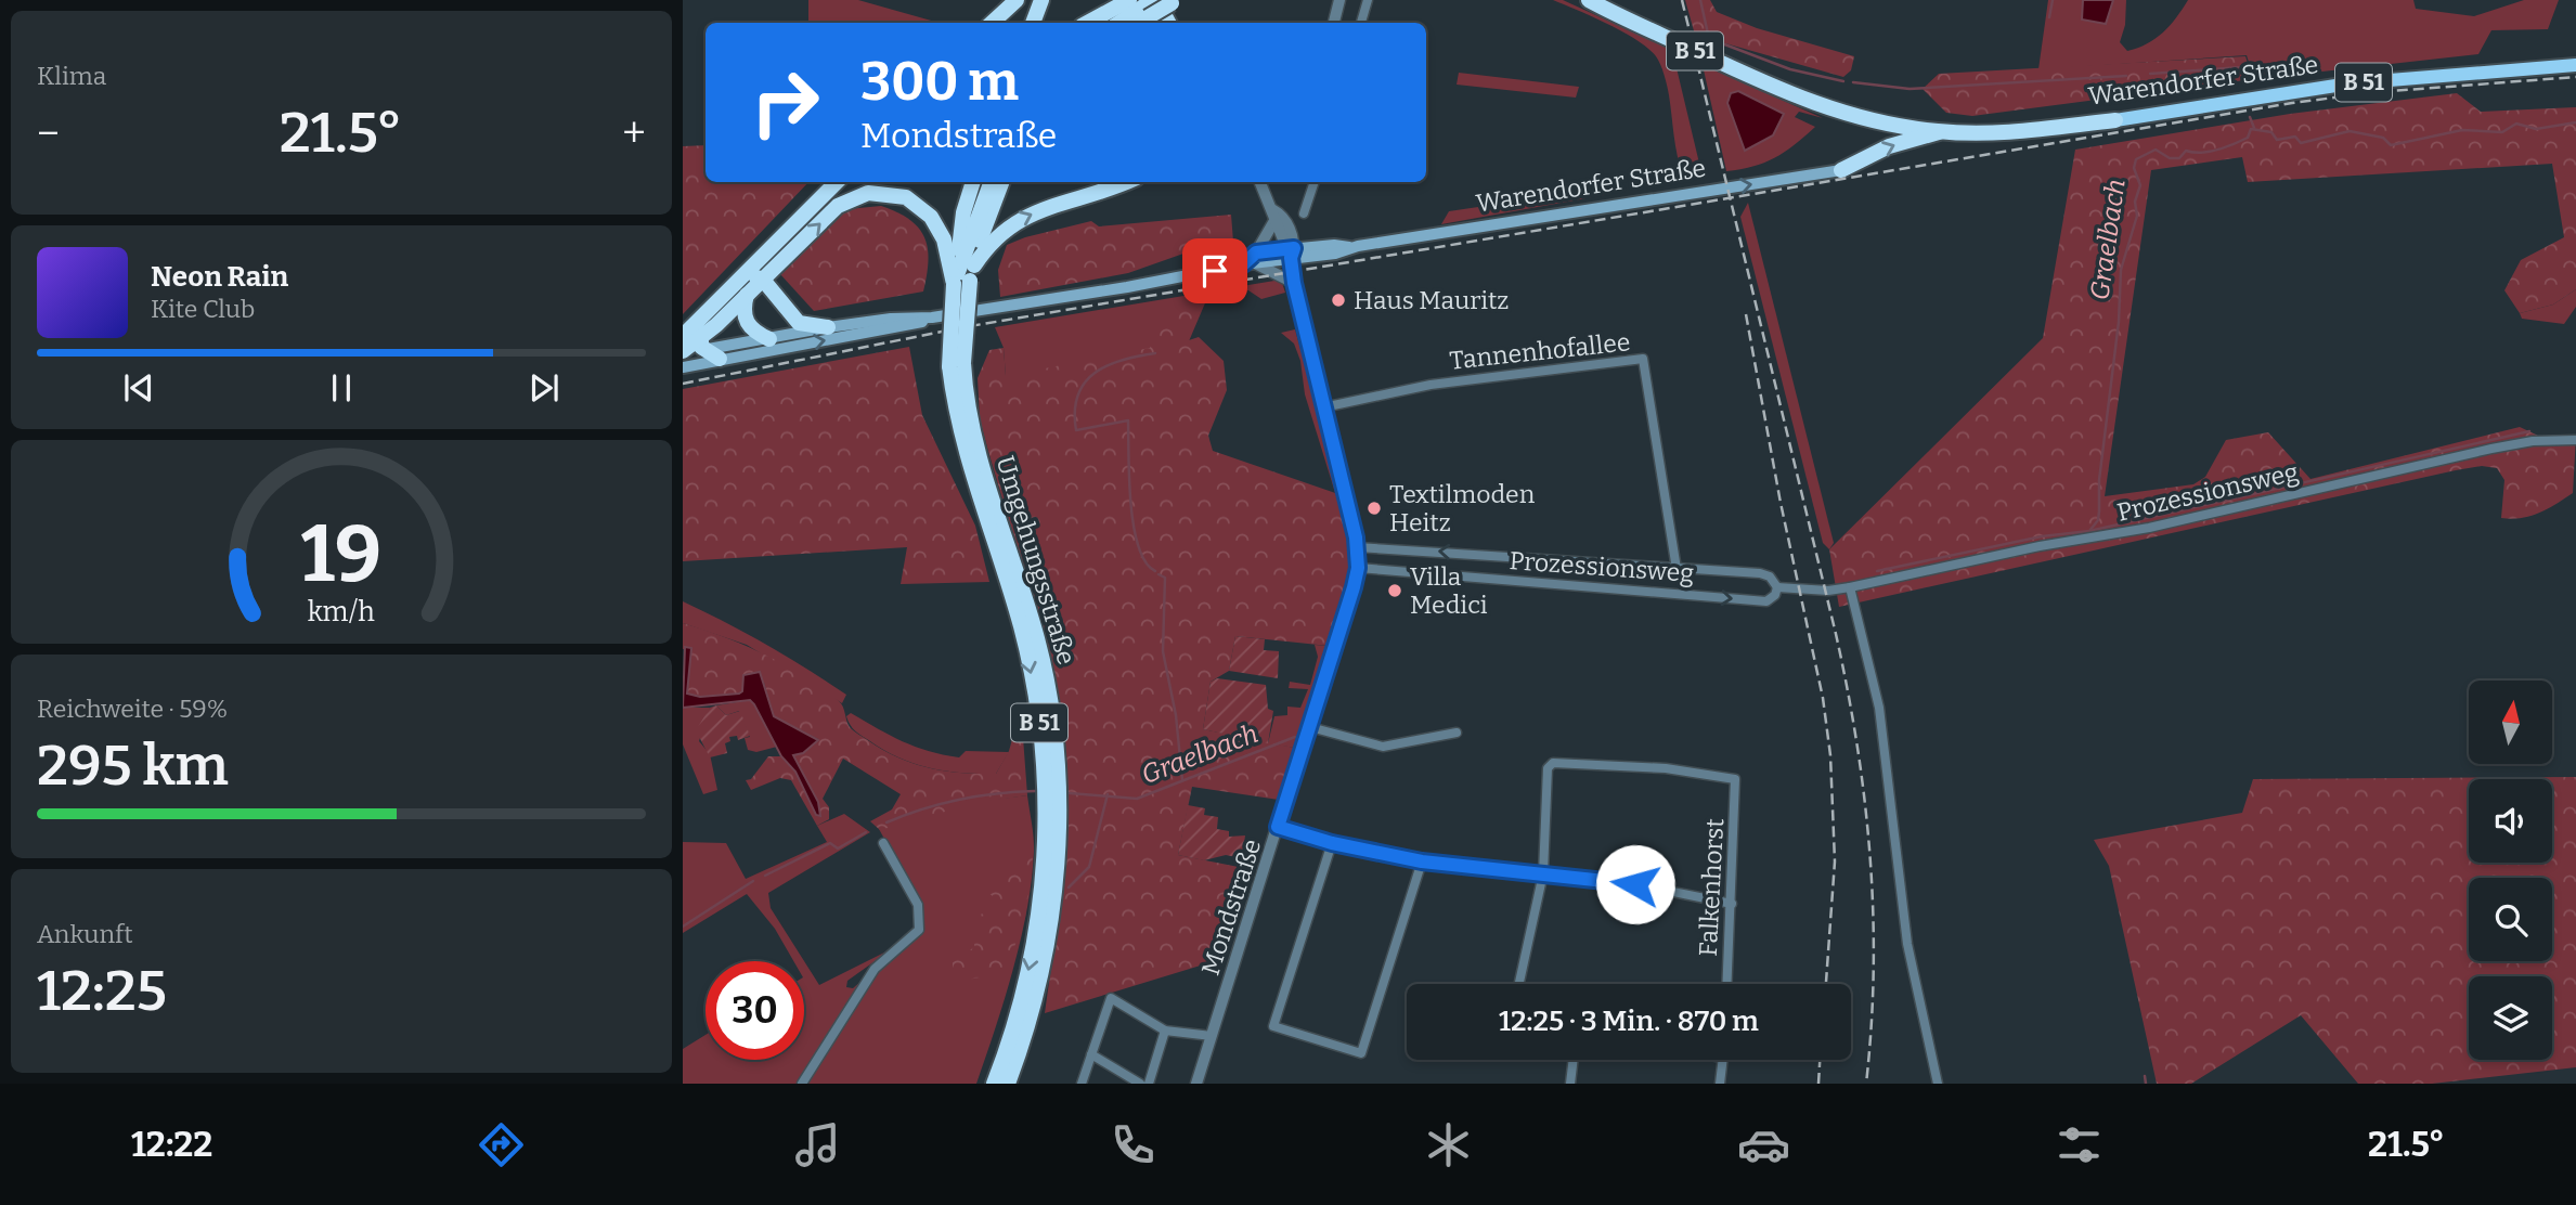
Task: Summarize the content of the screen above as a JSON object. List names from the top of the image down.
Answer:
{
  "streets": {
    "highway": ["B 51", "Warendorfer Straße", "Umgehungsstraße"],
    "street": [
      "Tannenhofallee",
      "Prozessionsweg",
      "Falkenhorst",
      "Mondstraße"
    ]
  },
  "crossings": [
    ["B 51", "Warendorfer Straße"],
    ["B 51", "Umgehungsstraße"],
    ["Warendorfer Straße", "Mondstraße"],
    ["Tannenhofallee", "Prozessionsweg"],
    ["Tannenhofallee", "Mondstraße"],
    ["Prozessionsweg", "Mondstraße"]
  ],
  "one_way": ["Warendorfer Straße"],
  "water": ["Graelbach"],
  "places": ["Haus Mauritz", "Textilmoden Heitz", "Villa Medici"],
  "north": "top",
  "page": {
    "tile": [
      "Klima",
      ["Reichweite · 59%", "295 km"],
      ["Ankunft", "12:25"]
    ],
    "turn": ["300 m", "Mondstraße"],
    "heat": ["−", "21.5°", "+"],
    "song": ["Neon Rain", "Kite Club"],
    "limit": "30",
    "trip": "12:25 · 3 Min. · 870 m",
    "tabs": ["12:22", "21.5°"],
    "gauge": ["19", "km/h"]
  }
}
